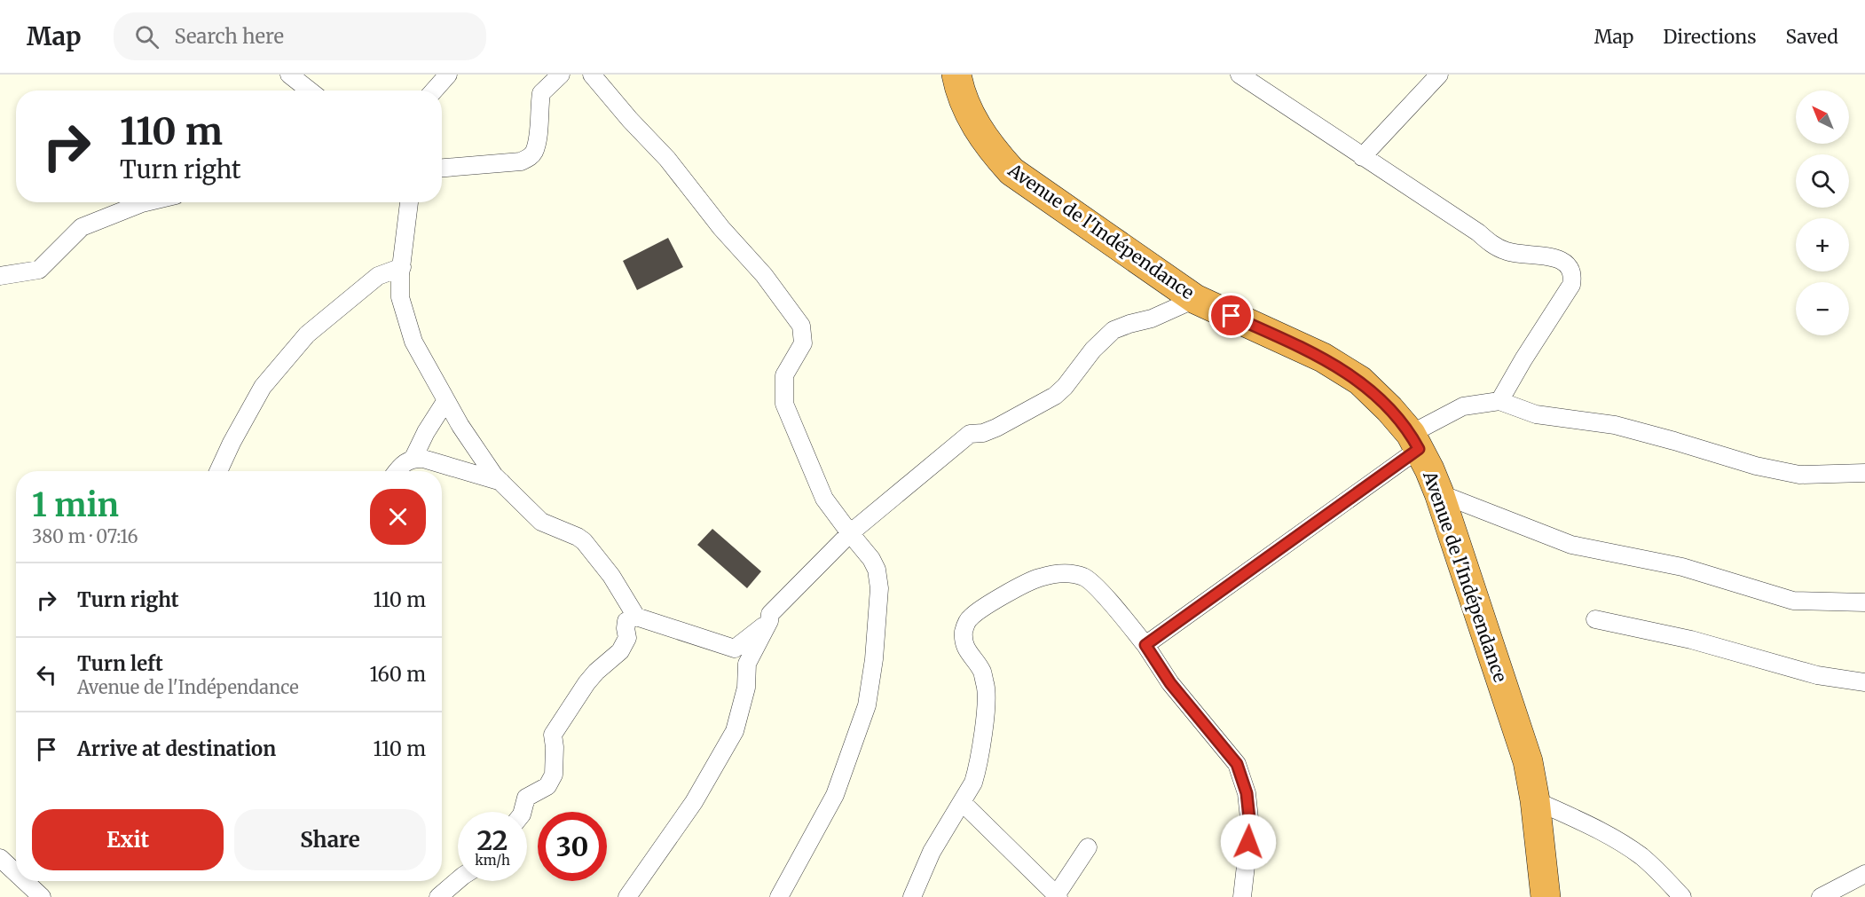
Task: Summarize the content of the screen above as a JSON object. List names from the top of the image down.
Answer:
{
  "streets": {
    "highway": ["Avenue de l'Indépendance"]
  },
  "north": "top left",
  "page": {
    "header": "Map",
    "search": "Search here",
    "nav": ["Map", "Directions", "Saved"],
    "map_buttons": ["+", "−"],
    "turn": ["110 m", "Turn right"],
    "heading": ["1 min", "380 m · 07:16"],
    "list": [
      {
        "name": "Turn right",
        "value": "110 m"
      },
      {
        "name": "Turn left",
        "note": "Avenue de l'Indépendance",
        "value": "160 m"
      },
      {
        "name": "Arrive at destination",
        "value": "110 m"
      }
    ],
    "buttons": ["Exit", "Share"],
    "speed": "22 km/h",
    "limit": "30"
  }
}
